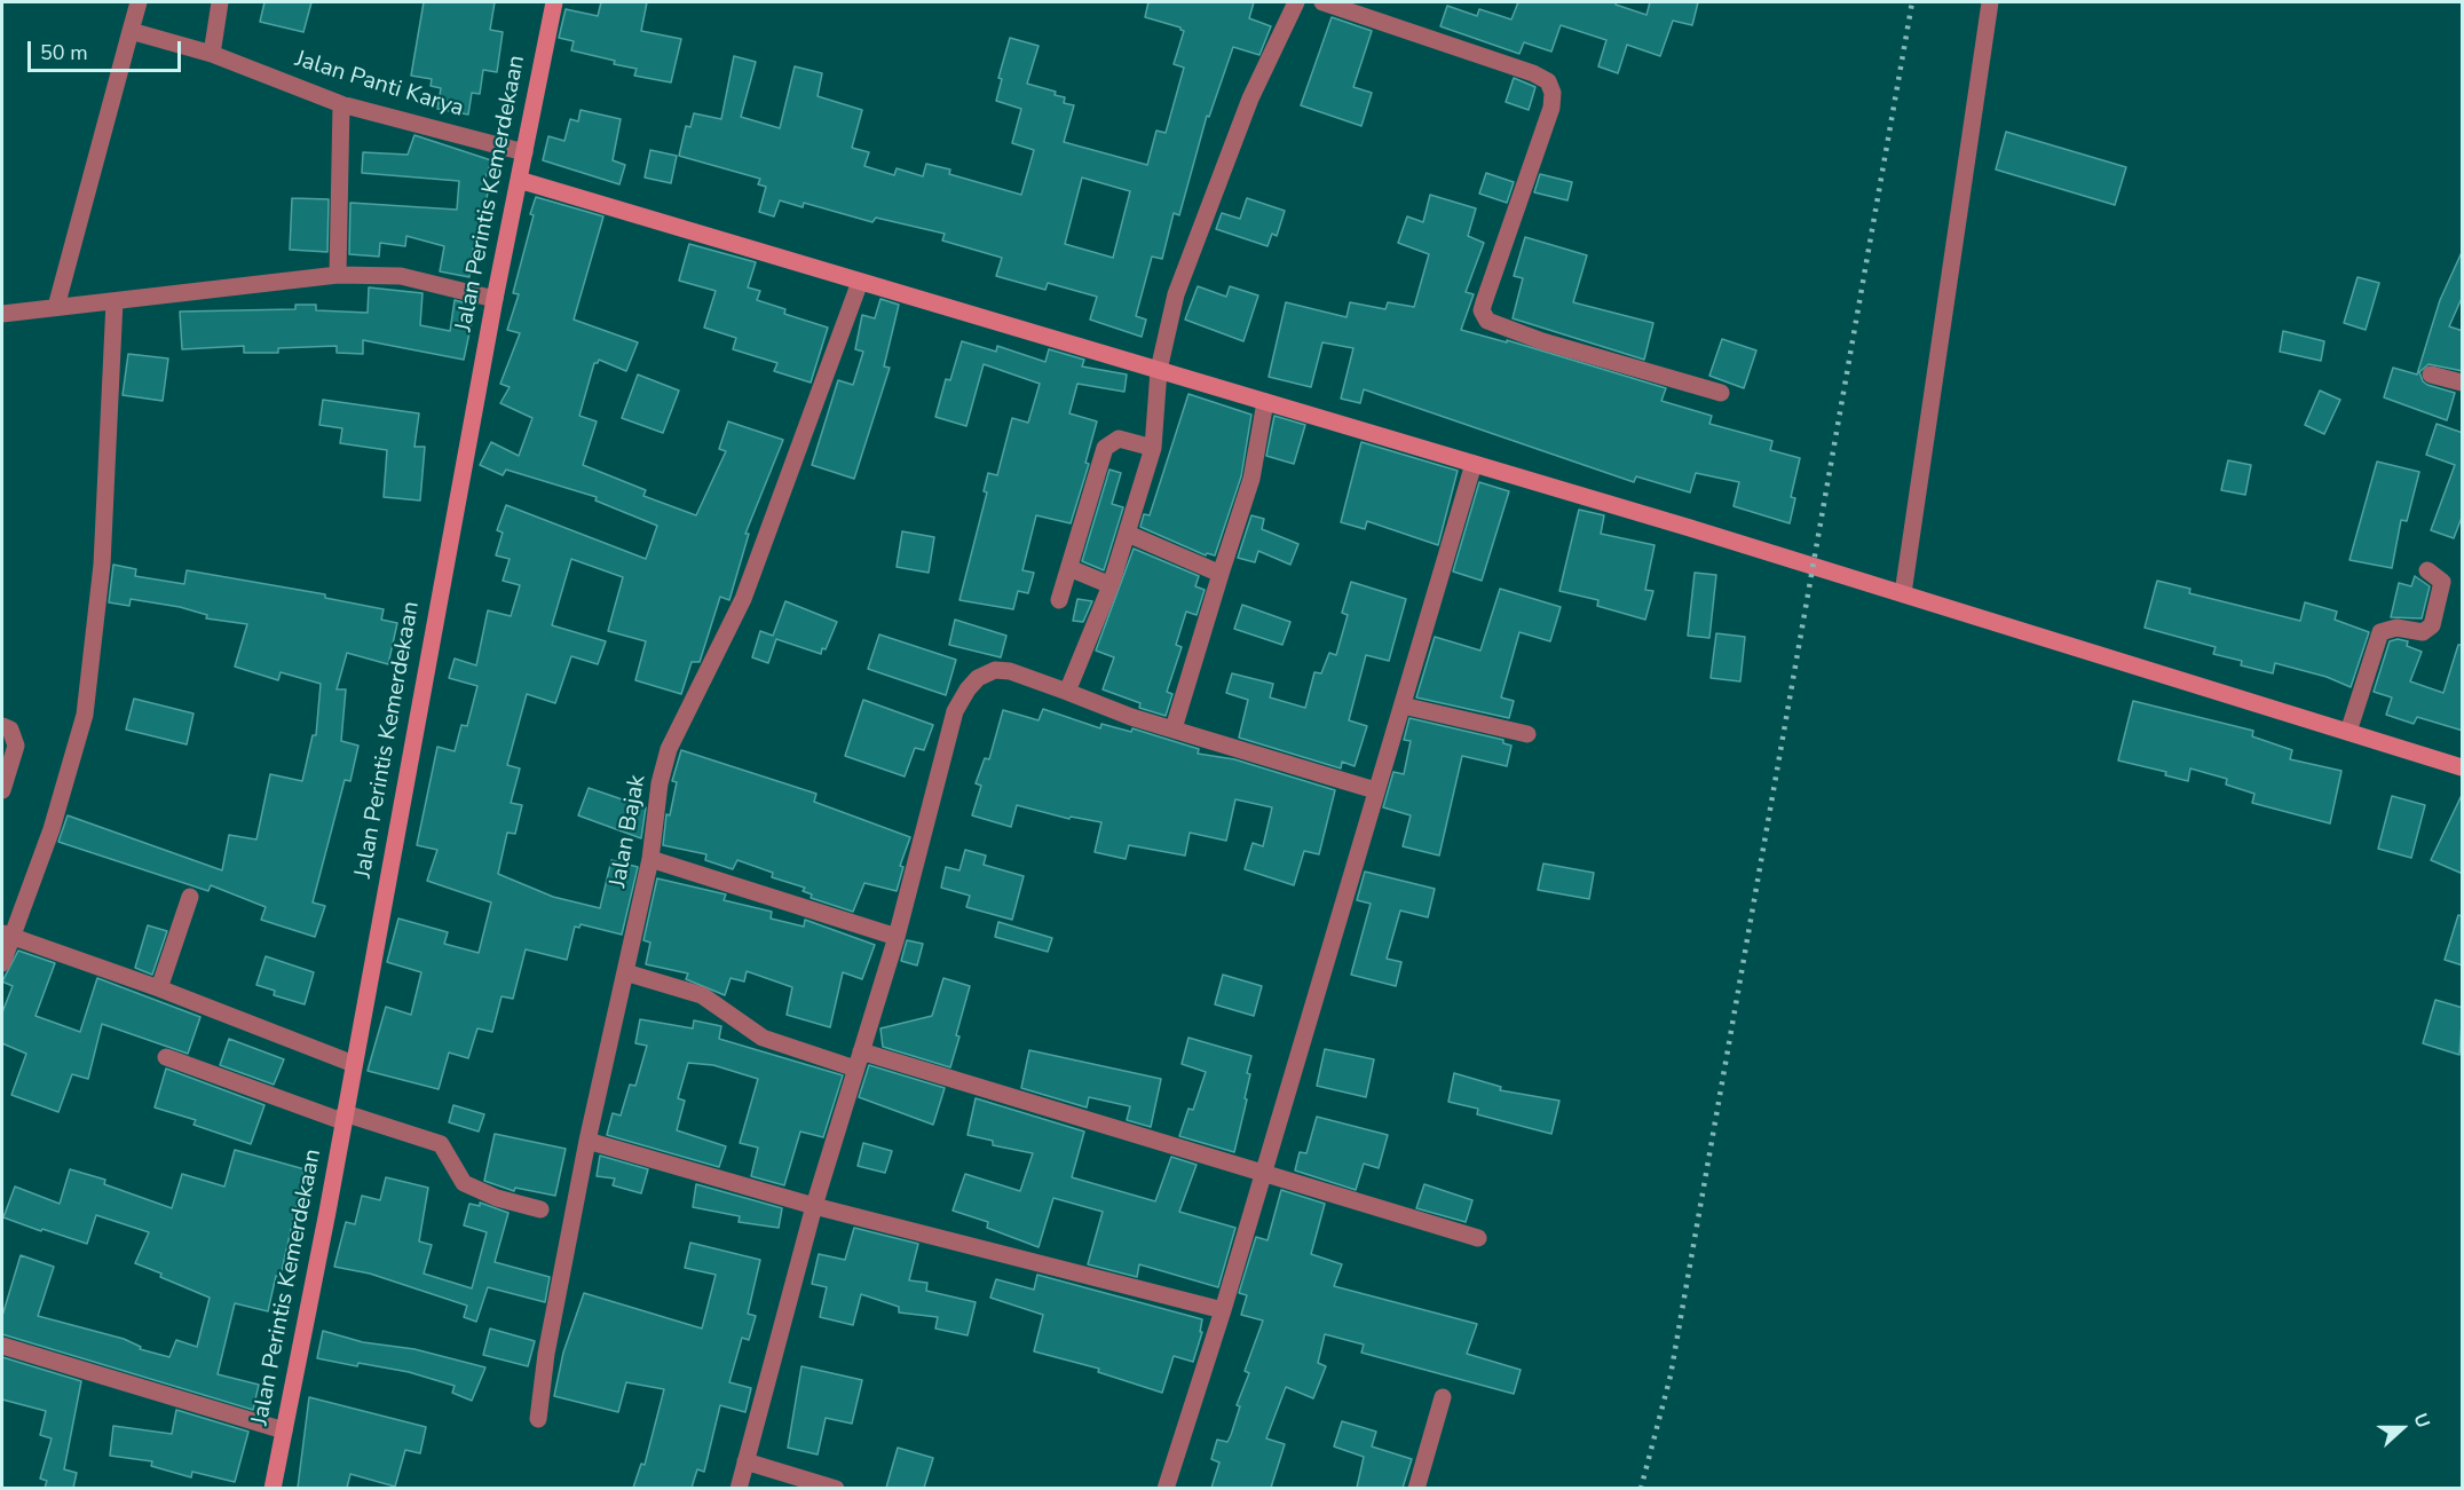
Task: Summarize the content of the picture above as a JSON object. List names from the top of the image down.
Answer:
{
  "streets": {
    "street": ["Jalan Panti Karya", "Jalan Perintis Kemerdekaan", "Jalan Bajak"]
  },
  "crossings": [
    ["Jalan Panti Karya", "Jalan Perintis Kemerdekaan"]
  ],
  "scale_bar": "50 m",
  "north": "right"
}
